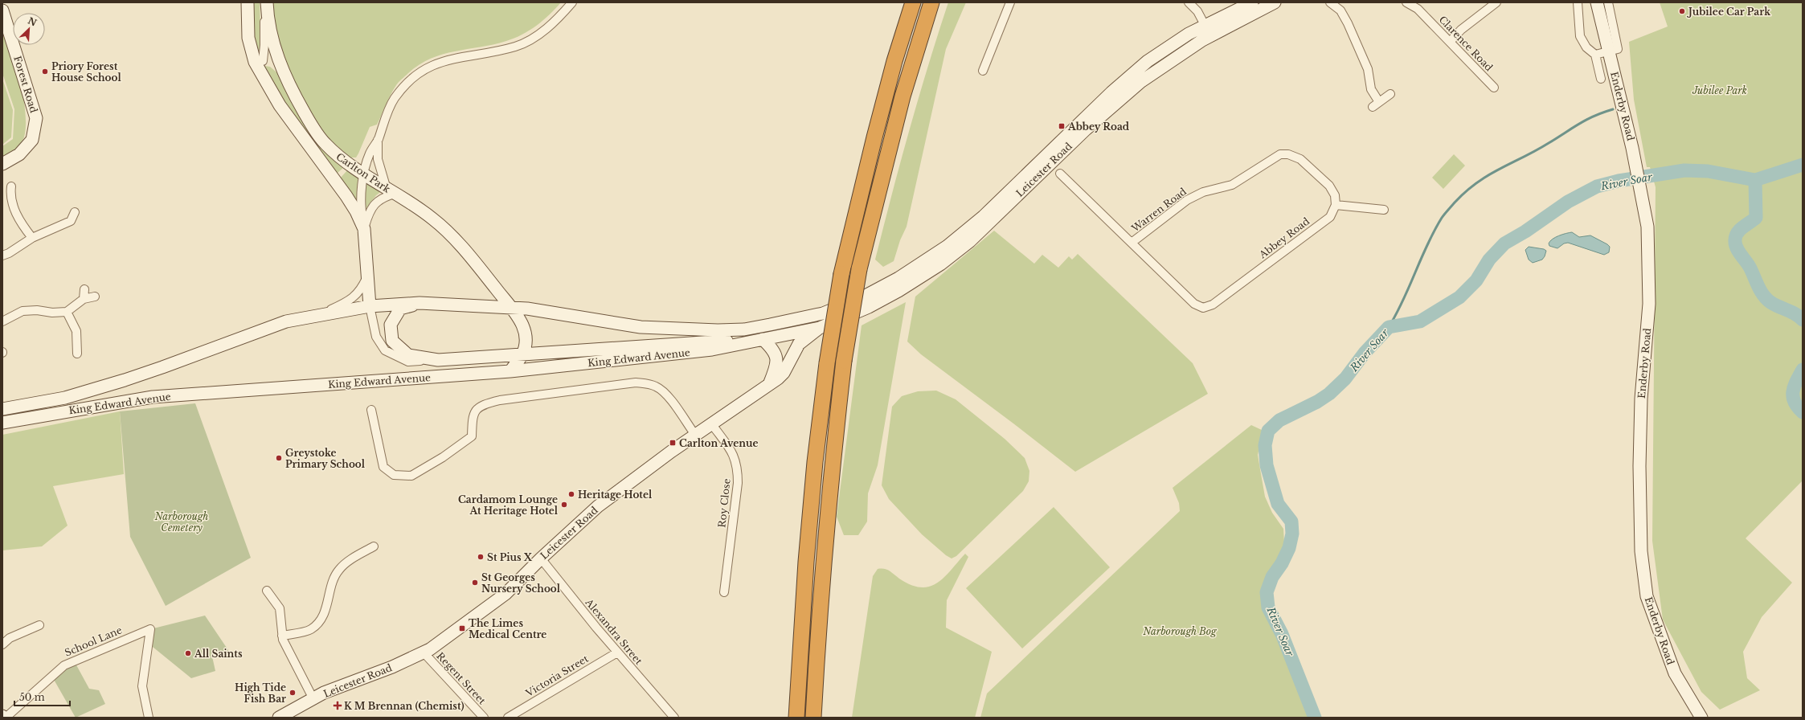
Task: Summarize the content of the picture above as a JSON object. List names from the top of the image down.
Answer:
{
  "streets": {
    "main road": [
      "Forest Road",
      "Enderby Road",
      "Leicester Road",
      "Carlton Park",
      "King Edward Avenue"
    ],
    "street": [
      "Clarence Road",
      "Warren Road",
      "Abbey Road",
      "Roy Close",
      "Alexandra Street",
      "School Lane",
      "Victoria Street",
      "Regent Street"
    ]
  },
  "crossings": [
    ["Leicester Road", "King Edward Avenue"],
    ["Leicester Road", "Roy Close"],
    ["Leicester Road", "Alexandra Street"],
    ["Leicester Road", "Regent Street"],
    ["Carlton Park", "King Edward Avenue"],
    ["Warren Road", "Abbey Road"],
    ["Alexandra Street", "Victoria Street"]
  ],
  "water": ["River Soar"],
  "parks": ["Jubilee Park", "Narborough Cemetery", "Narborough Bog"],
  "places": {
    "other": [
      "Jubilee Car Park",
      "Priory Forest House School",
      "Greystoke Primary School",
      "Heritage Hotel",
      "Cardamom Lounge At Heritage Hotel",
      "St Pius X",
      "St Georges Nursery School",
      "All Saints",
      "High Tide Fish Bar"
    ],
    "transit": ["Abbey Road", "Carlton Avenue", "The Limes Medical Centre"],
    "health": ["K M Brennan (Chemist)"]
  },
  "scale_bar": "50 m",
  "north": "top right"
}
